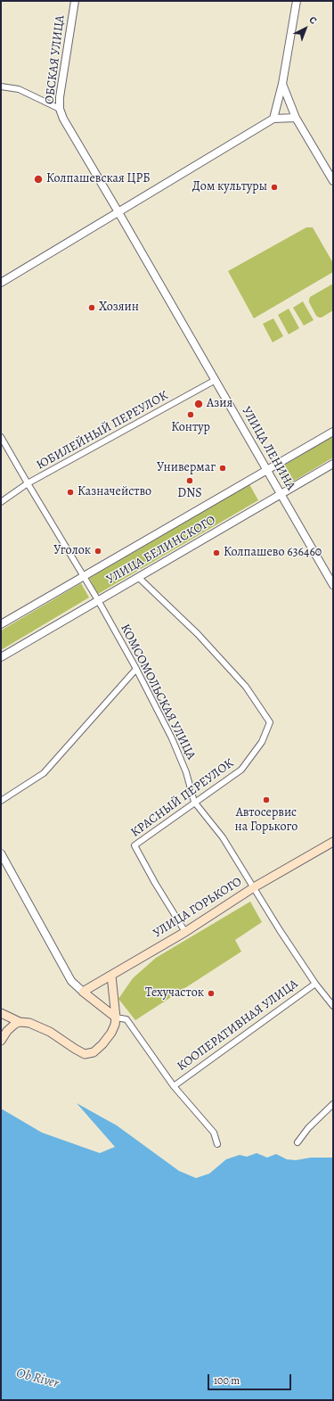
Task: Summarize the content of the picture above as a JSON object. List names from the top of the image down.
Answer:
{
  "streets": {
    "main road": ["УЛИЦА ГОРЬКОГО"],
    "street": [
      "ОБСКАЯ УЛИЦА",
      "ЮБИЛЕЙНЫЙ ПЕРЕУЛОК",
      "УЛИЦА ЛЕНИНА",
      "УЛИЦА БЕЛИНСКОГО",
      "КОМСОМОЛЬСКАЯ УЛИЦА",
      "КРАСНЫЙ ПЕРЕУЛОК",
      "КООПЕРАТИВНАЯ УЛИЦА"
    ]
  },
  "crossings": [
    ["ОБСКАЯ УЛИЦА", "УЛИЦА ЛЕНИНА"],
    ["ЮБИЛЕЙНЫЙ ПЕРЕУЛОК", "УЛИЦА ЛЕНИНА"],
    ["ЮБИЛЕЙНЫЙ ПЕРЕУЛОК", "КОМСОМОЛЬСКАЯ УЛИЦА"],
    ["УЛИЦА ЛЕНИНА", "УЛИЦА БЕЛИНСКОГО"],
    ["УЛИЦА БЕЛИНСКОГО", "КОМСОМОЛЬСКАЯ УЛИЦА"],
    ["УЛИЦА БЕЛИНСКОГО", "КРАСНЫЙ ПЕРЕУЛОК"],
    ["КОМСОМОЛЬСКАЯ УЛИЦА", "КРАСНЫЙ ПЕРЕУЛОК"],
    ["КОМСОМОЛЬСКАЯ УЛИЦА", "УЛИЦА ГОРЬКОГО"],
    ["КОМСОМОЛЬСКАЯ УЛИЦА", "КООПЕРАТИВНАЯ УЛИЦА"],
    ["КРАСНЫЙ ПЕРЕУЛОК", "УЛИЦА ГОРЬКОГО"]
  ],
  "water": ["Ob River"],
  "places": [
    "Колпашевская ЦРБ",
    "Дом культуры",
    "Хозяин",
    "Азия",
    "Контур",
    "Универмаг",
    "DNS",
    "Казначейство",
    "Уголок",
    "Колпашево 636460",
    "Автосервис на Горького",
    "Техучасток"
  ],
  "scale_bar": "100 m",
  "north": "top right"
}
